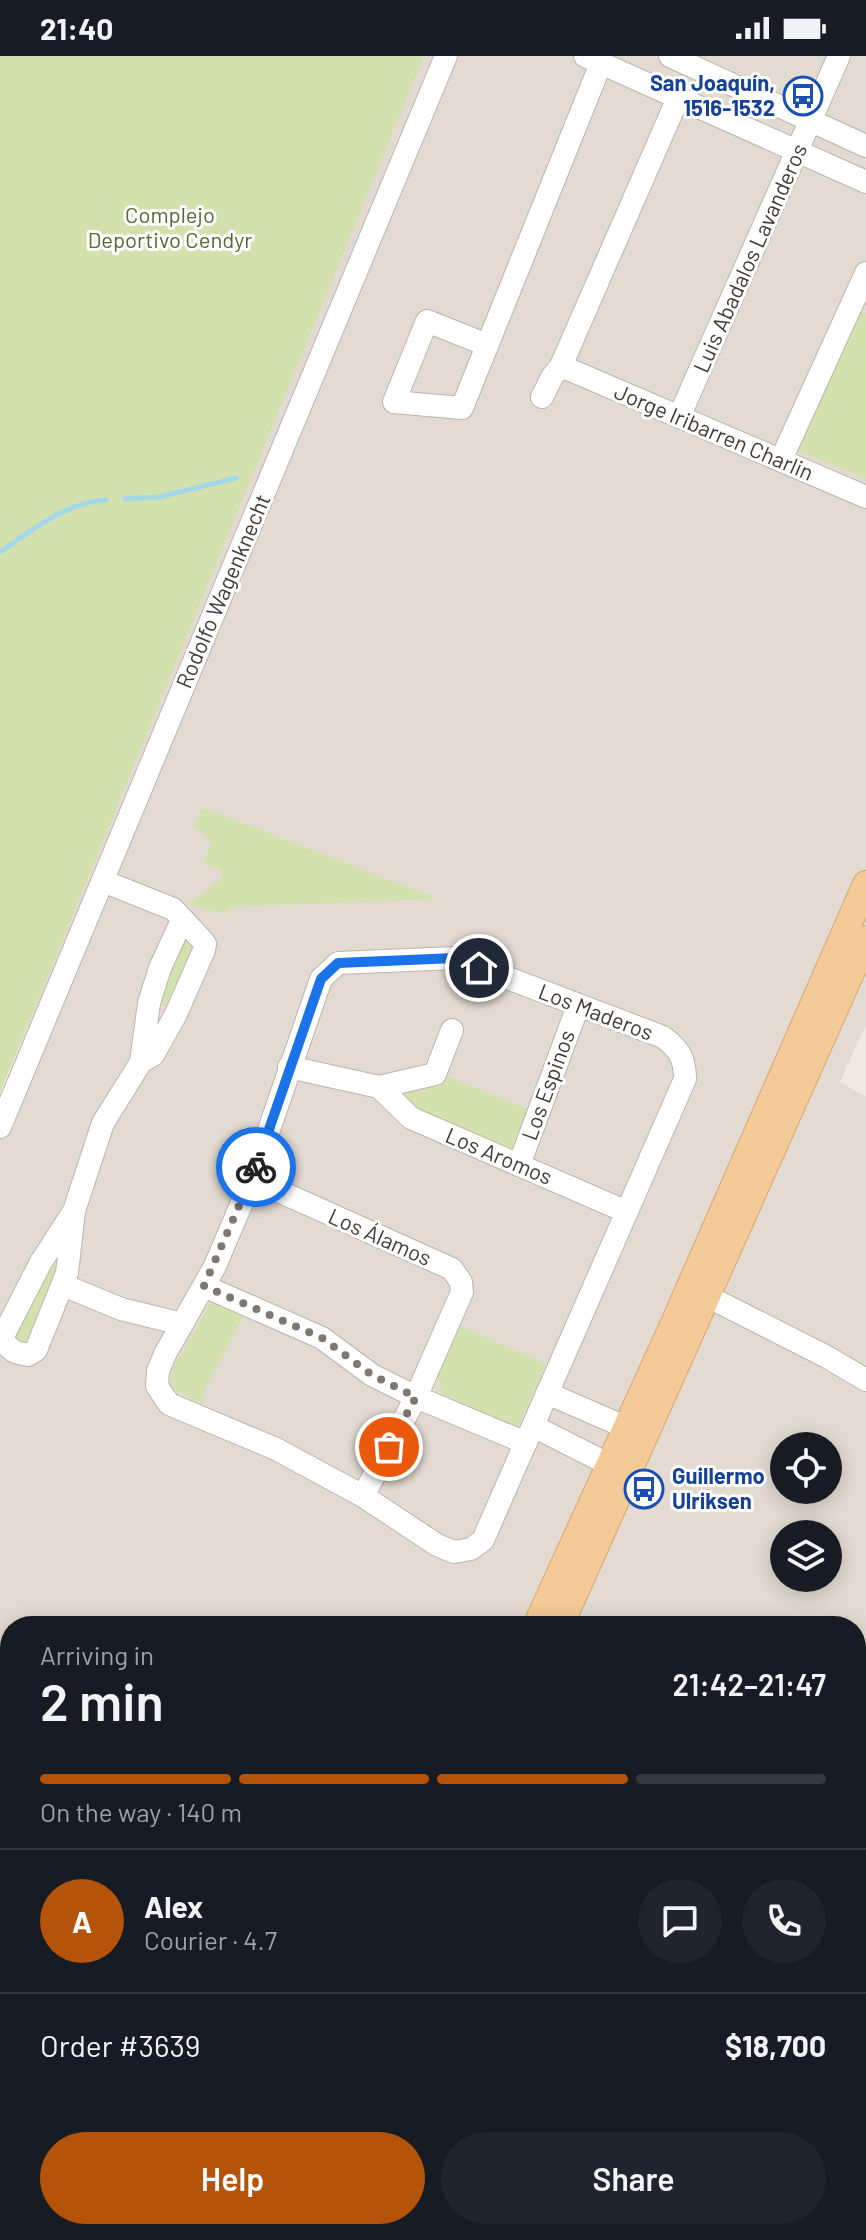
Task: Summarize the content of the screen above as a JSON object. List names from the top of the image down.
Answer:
{
  "streets": {
    "street": [
      "Luis Abadalos Lavanderos",
      "Jorge Iribarren Charlin",
      "Rodolfo Wagenknecht",
      "Los Maderos",
      "Los Espinos",
      "Los Aromos",
      "Los Álamos"
    ]
  },
  "crossings": [
    ["Luis Abadalos Lavanderos", "Jorge Iribarren Charlin"],
    ["Los Maderos", "Los Espinos"],
    ["Los Maderos", "Los Aromos"],
    ["Los Maderos", "Los Álamos"],
    ["Los Espinos", "Los Aromos"]
  ],
  "parks": ["Complejo Deportivo Cendyr"],
  "places": {
    "bus stop": ["San Joaquín, 1516-1532", "Guillermo Ulriksen"]
  },
  "page": {
    "status": "21:40",
    "heading": ["2 min", "Arriving in", "21:42–21:47"],
    "panel": [
      "Alex",
      "Courier · 4.7",
      "Order #3639",
      "$18,700"
    ],
    "bar": "On the way · 140 m",
    "round": "A",
    "buttons": ["Help", "Share"]
  }
}
